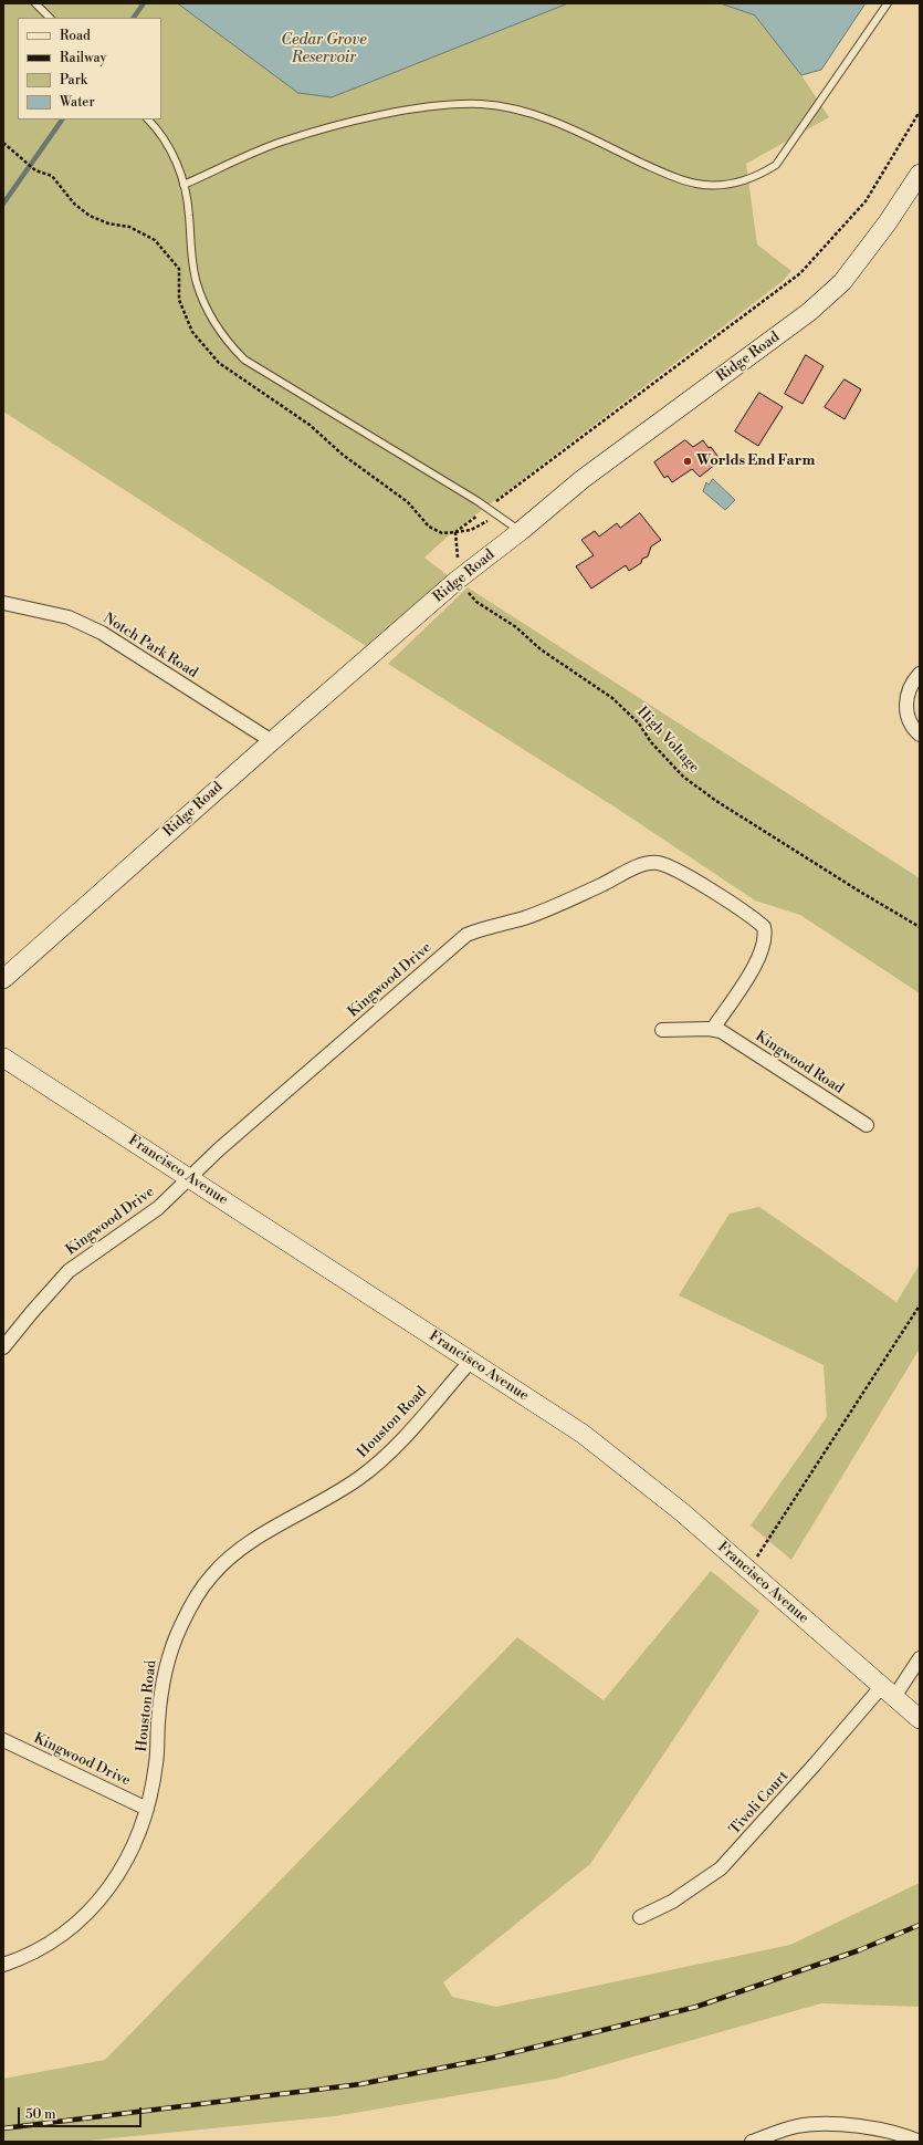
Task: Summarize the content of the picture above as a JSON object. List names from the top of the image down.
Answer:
{
  "streets": {
    "main road": ["Ridge Road", "Francisco Avenue"],
    "street": [
      "Notch Park Road",
      "Kingwood Drive",
      "Kingwood Road",
      "Houston Road",
      "Tivoli Court"
    ],
    "path": ["High Voltage"]
  },
  "crossings": [
    ["Ridge Road", "Notch Park Road"],
    ["Ridge Road", "High Voltage"],
    ["Kingwood Drive", "Kingwood Road"],
    ["Kingwood Drive", "Francisco Avenue"],
    ["Kingwood Drive", "Houston Road"],
    ["Francisco Avenue", "Houston Road"],
    ["Francisco Avenue", "Tivoli Court"]
  ],
  "water": ["Cedar Grove Reservoir"],
  "places": ["Worlds End Farm"],
  "legend": [
    "Road",
    "Railway",
    "Park",
    "Water"
  ],
  "scale_bar": "50 m"
}
